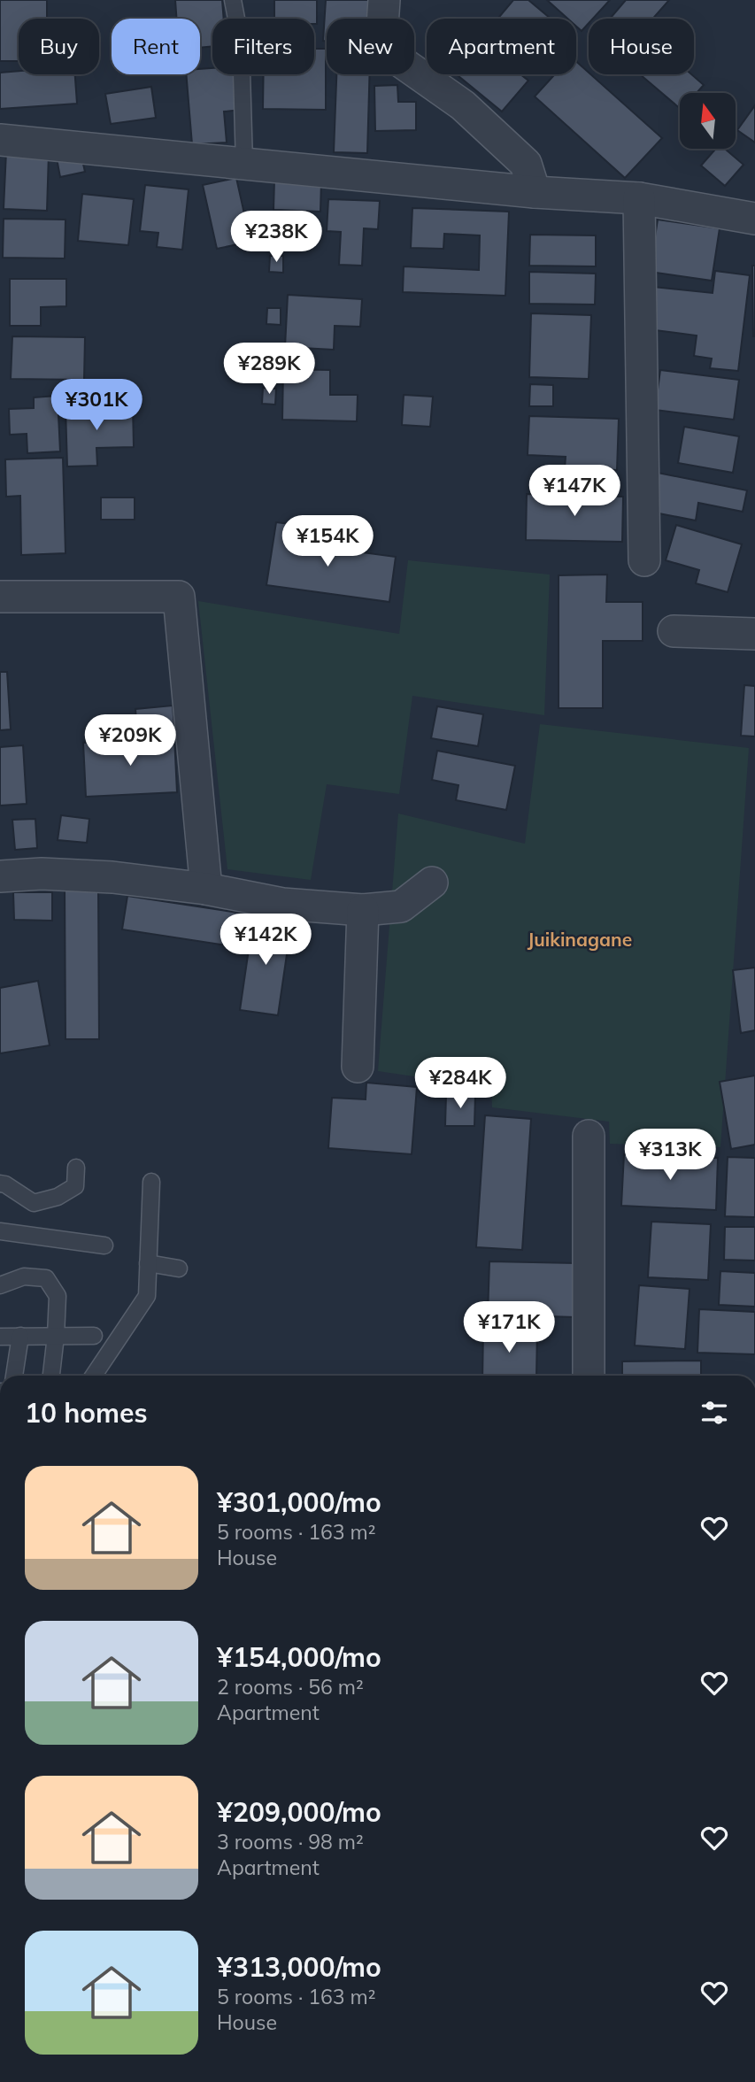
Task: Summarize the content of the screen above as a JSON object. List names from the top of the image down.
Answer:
{
  "districts": ["Juikinagane"],
  "north": "top",
  "page": {
    "chip": [
      "Buy",
      "Rent",
      "Filters",
      "New",
      "Apartment",
      "House"
    ],
    "price": [
      "¥238K",
      "¥289K",
      "¥301K",
      "¥147K",
      "¥154K",
      "¥209K",
      "¥142K",
      "¥284K",
      "¥313K",
      "¥171K"
    ],
    "heading": "10 homes",
    "list": [
      {
        "name": "¥301,000/mo",
        "note": "5 rooms · 163 m² · House"
      },
      {
        "name": "¥154,000/mo",
        "note": "2 rooms · 56 m² · Apartment"
      },
      {
        "name": "¥209,000/mo",
        "note": "3 rooms · 98 m² · Apartment"
      },
      {
        "name": "¥313,000/mo",
        "note": "5 rooms · 163 m² · House"
      }
    ]
  }
}
